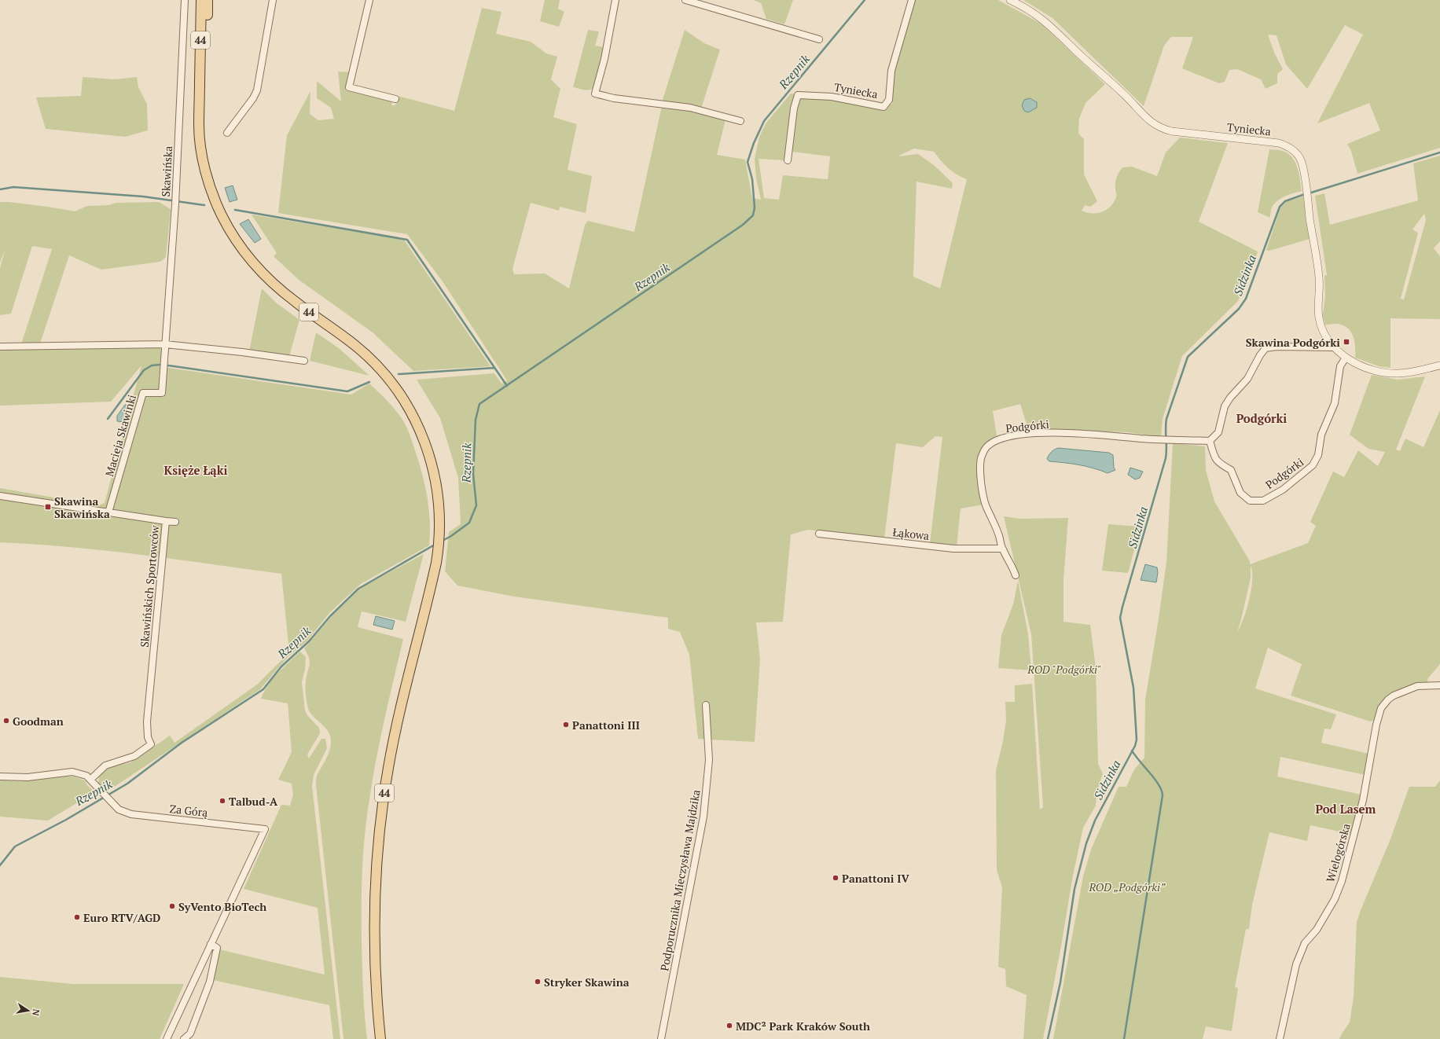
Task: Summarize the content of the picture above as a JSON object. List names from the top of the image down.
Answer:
{
  "streets": {
    "main road": ["44"],
    "street": [
      "Tyniecka",
      "Skawińska",
      "Podgórki",
      "Macieja Skawinki",
      "Łąkowa",
      "Skawińskich Sportowców",
      "Za Górą",
      "Wielogórska",
      "Podporucznika Mieczysława Majdzika"
    ]
  },
  "crossings": [
    ["Tyniecka", "Podgórki"],
    ["Skawińska", "Macieja Skawinki"],
    ["Podgórki", "Łąkowa"],
    ["Macieja Skawinki", "Skawińskich Sportowców"],
    ["Skawińskich Sportowców", "Za Górą"]
  ],
  "districts": ["Podgórki", "Księże Łąki", "Pod Lasem"],
  "water": ["Rzepnik", "Sidzinka"],
  "parks": ["ROD \"Podgórki\"", "ROD „Podgórki”"],
  "places": {
    "transit": ["Skawina Podgórki", "Skawina Skawińska"],
    "other": [
      "Goodman",
      "Panattoni III",
      "Talbud-A",
      "Panattoni IV",
      "SyVento BioTech",
      "Euro RTV/AGD",
      "Stryker Skawina",
      "MDC² Park Kraków South"
    ]
  },
  "north": "right"
}
